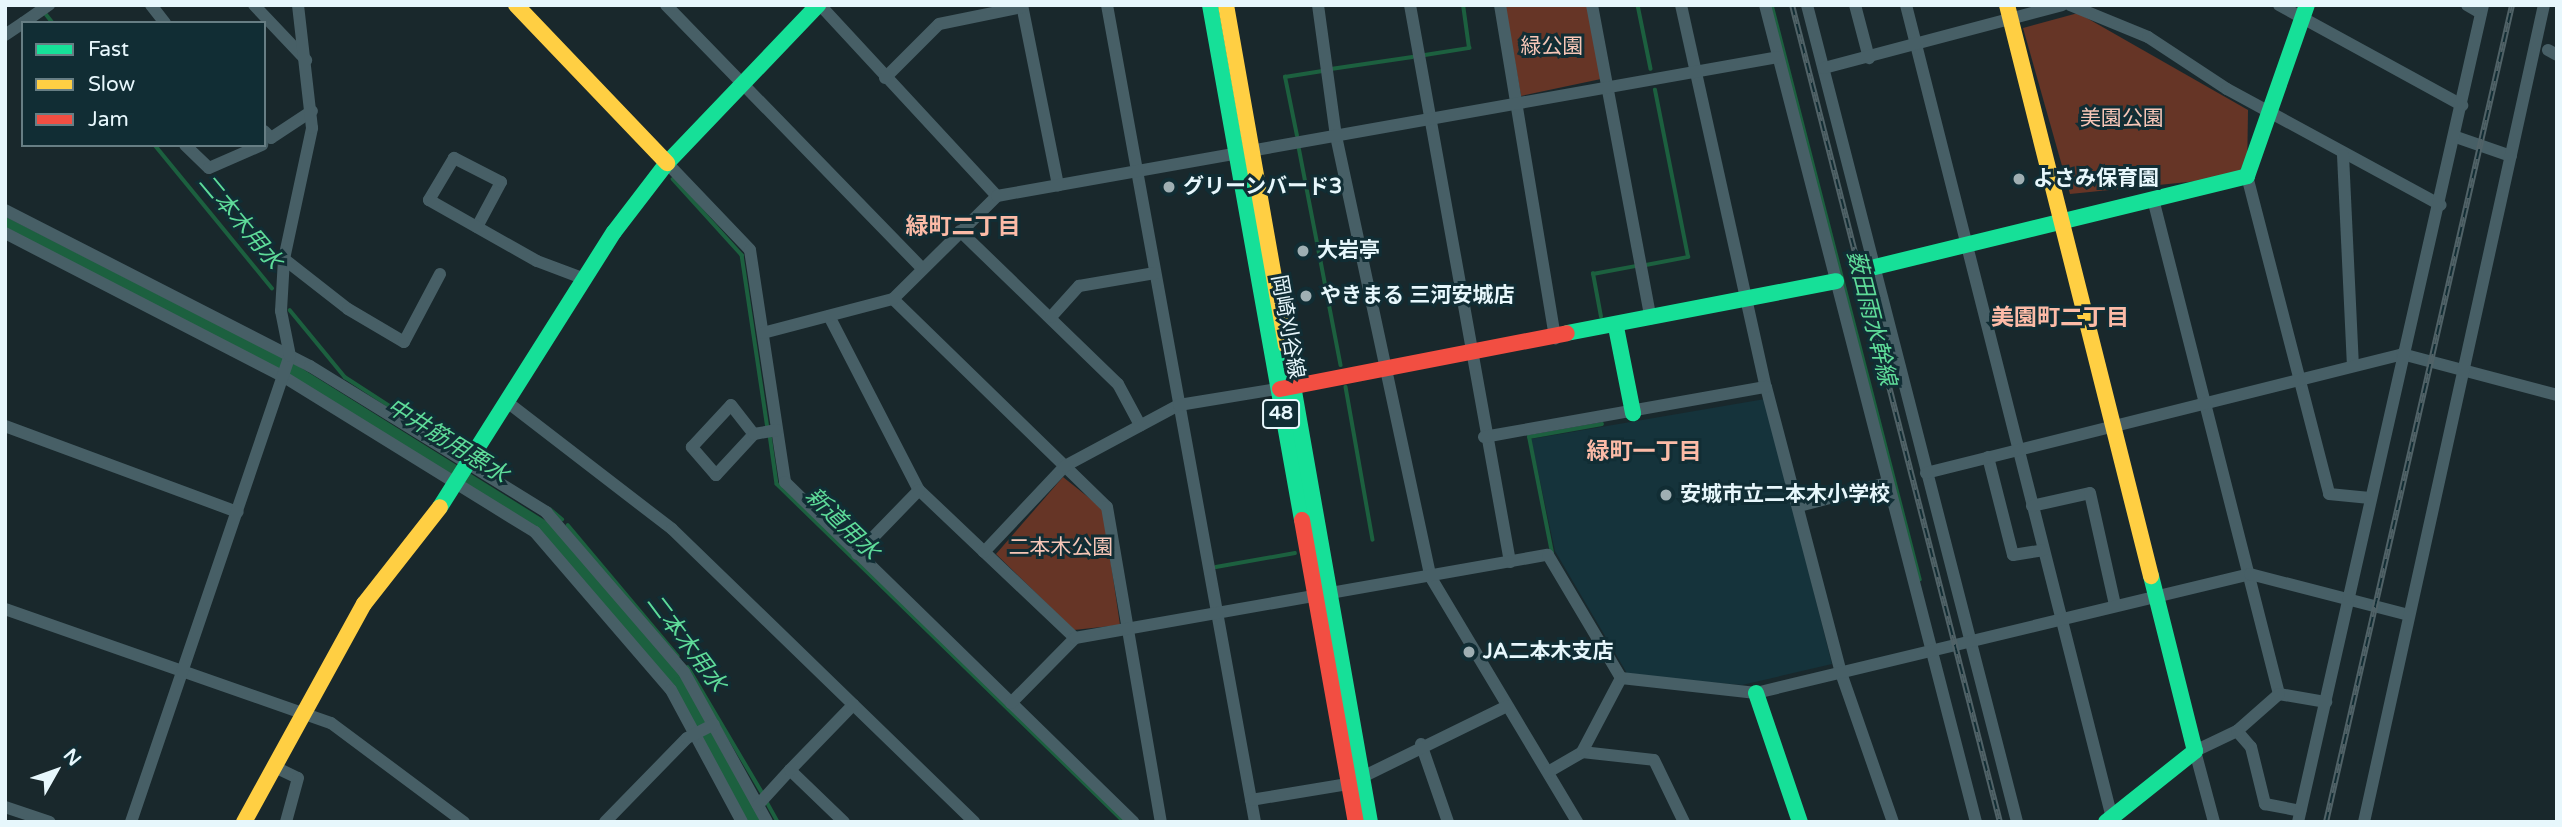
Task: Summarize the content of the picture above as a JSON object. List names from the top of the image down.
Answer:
{
  "streets": {
    "street": ["岡崎刈谷線", "48"]
  },
  "districts": ["緑町二丁目", "美園町二丁目", "緑町一丁目"],
  "water": [
    "二本木用水",
    "薮田雨水幹線",
    "中井筋用悪水",
    "新道用水"
  ],
  "parks": ["緑公園", "美園公園", "二本木公園"],
  "places": [
    "よさみ保育園",
    "グリーンバード3",
    "大岩亭",
    "やきまる 三河安城店",
    "安城市立二本木小学校",
    "JA二本木支店"
  ],
  "legend": ["Fast", "Slow", "Jam"],
  "north": "top right"
}
